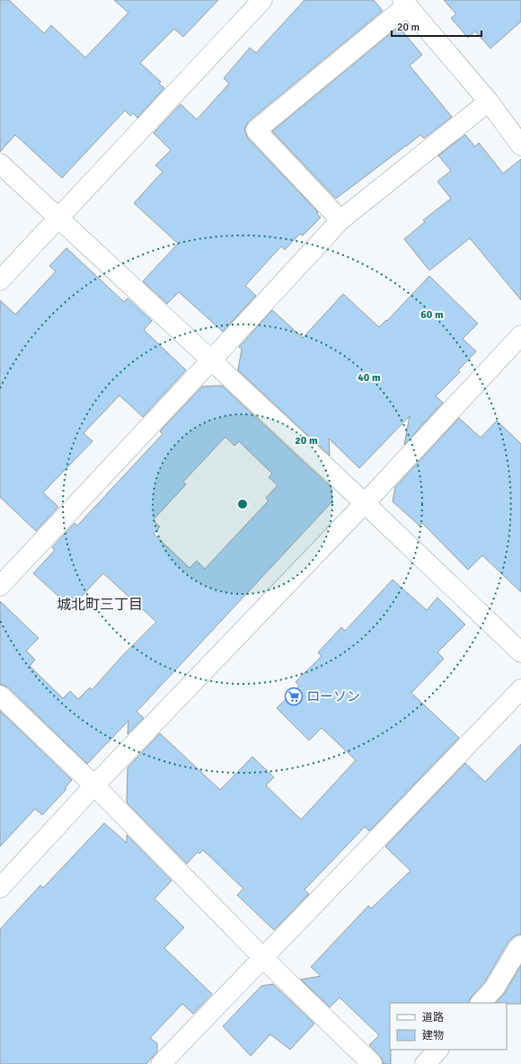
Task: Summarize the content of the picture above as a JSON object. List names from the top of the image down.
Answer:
{
  "districts": ["城北町三丁目"],
  "places": {
    "supermarket": ["ローソン"]
  },
  "legend": ["道路", "建物"],
  "scale_bar": "20 m",
  "rings": ["60 m", "40 m", "20 m"]
}
